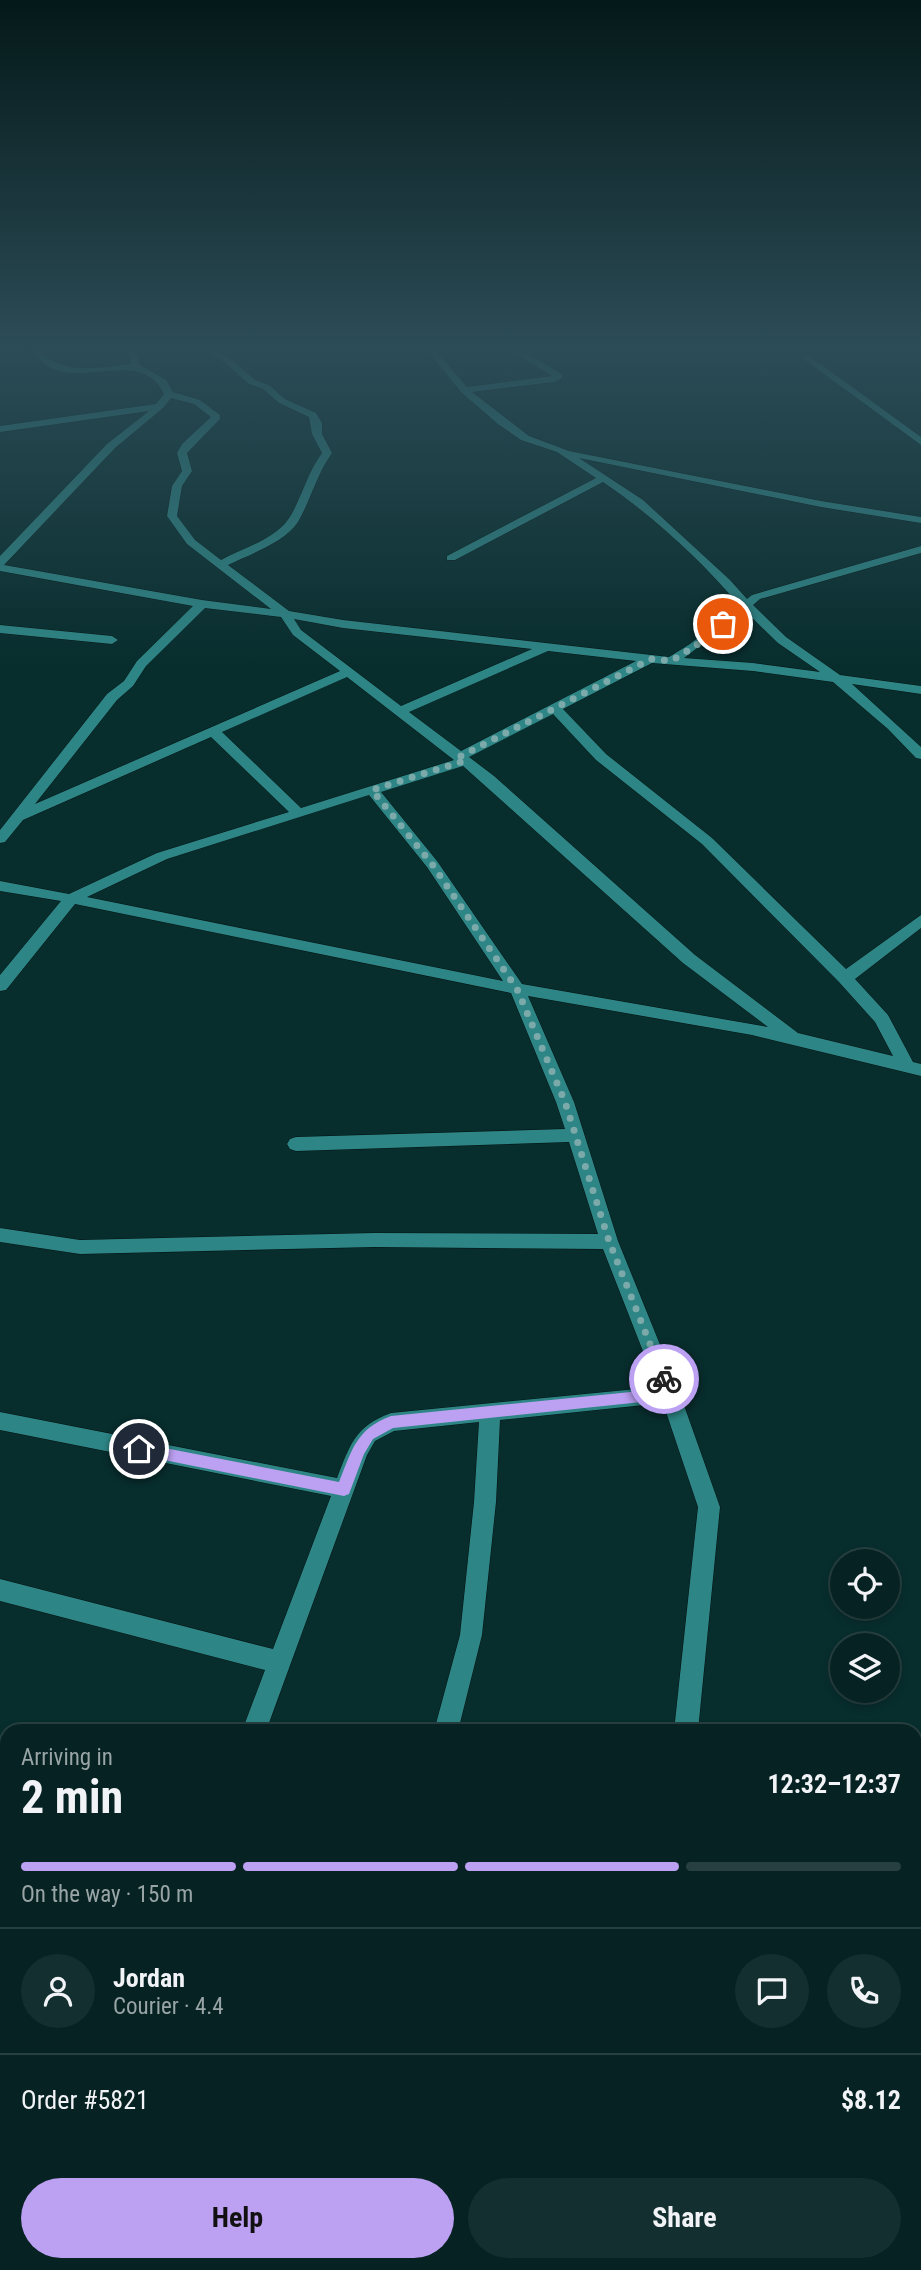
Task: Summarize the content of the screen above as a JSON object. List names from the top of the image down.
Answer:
{
  "page": {
    "heading": ["2 min", "Arriving in", "12:32–12:37"],
    "panel": [
      "Jordan",
      "Courier · 4.4",
      "Order #5821",
      "$8.12"
    ],
    "bar": "On the way · 150 m",
    "buttons": ["Help", "Share"]
  }
}
